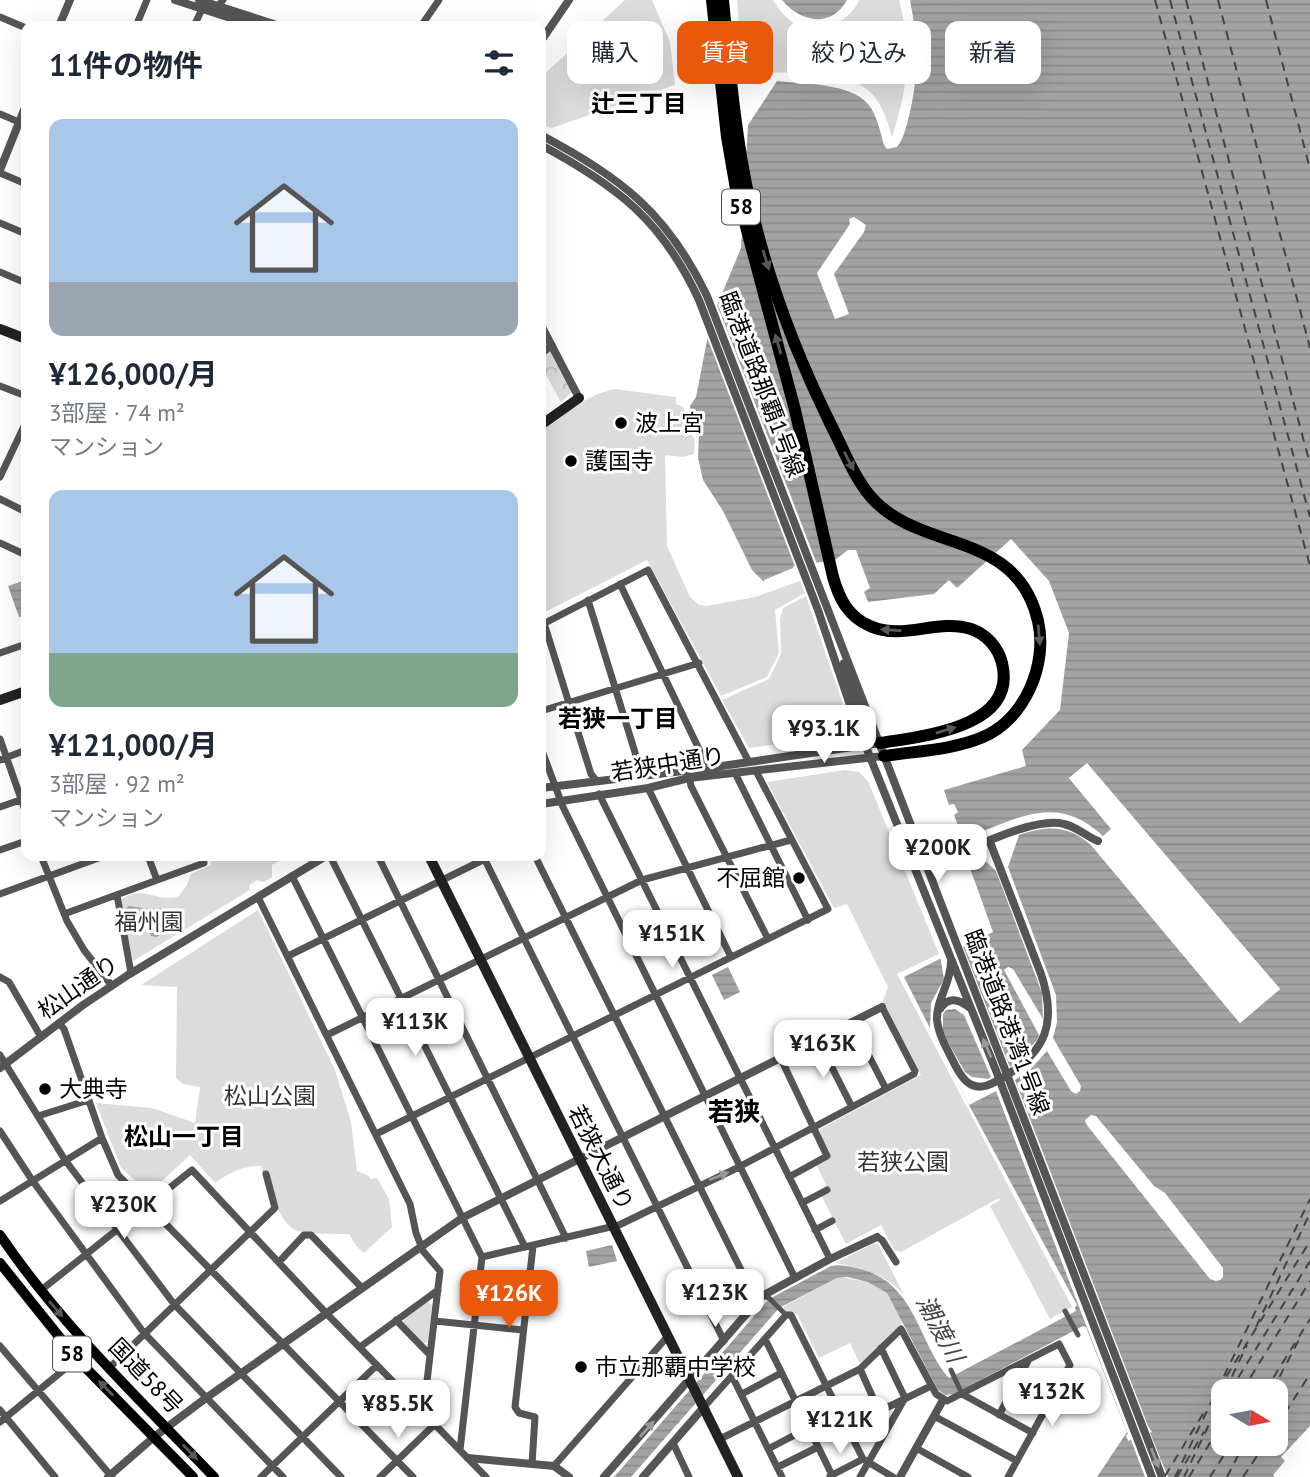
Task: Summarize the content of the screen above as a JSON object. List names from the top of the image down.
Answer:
{
  "streets": {
    "highway": ["58", "国道58号"],
    "main road": ["若狭大通り"],
    "street": [
      "臨港道路那覇1号線",
      "若狭中通り",
      "松山通り",
      "臨港道路港湾1号線"
    ]
  },
  "crossings": [
    ["58", "若狭中通り"],
    ["58", "臨港道路港湾1号線"],
    ["臨港道路那覇1号線", "臨港道路港湾1号線"],
    ["若狭中通り", "臨港道路港湾1号線"]
  ],
  "districts": [
    "辻三丁目",
    "若狭一丁目",
    "若狭",
    "松山一丁目"
  ],
  "water": ["潮渡川"],
  "parks": ["福州園", "松山公園", "若狭公園"],
  "places": [
    "波上宮",
    "護国寺",
    "不屈館",
    "大典寺",
    "市立那覇中学校"
  ],
  "north": "right",
  "page": {
    "chip": [
      "購入",
      "賃貸",
      "絞り込み",
      "新着"
    ],
    "heading": "11件の物件",
    "list": [
      {
        "name": "¥126,000/月",
        "note": "3部屋 · 74 m² · マンション"
      },
      {
        "name": "¥121,000/月",
        "note": "3部屋 · 92 m² · マンション"
      }
    ],
    "price": [
      "¥93.1K",
      "¥200K",
      "¥151K",
      "¥113K",
      "¥163K",
      "¥230K",
      "¥123K",
      "¥126K",
      "¥132K",
      "¥85.5K",
      "¥121K"
    ]
  }
}
